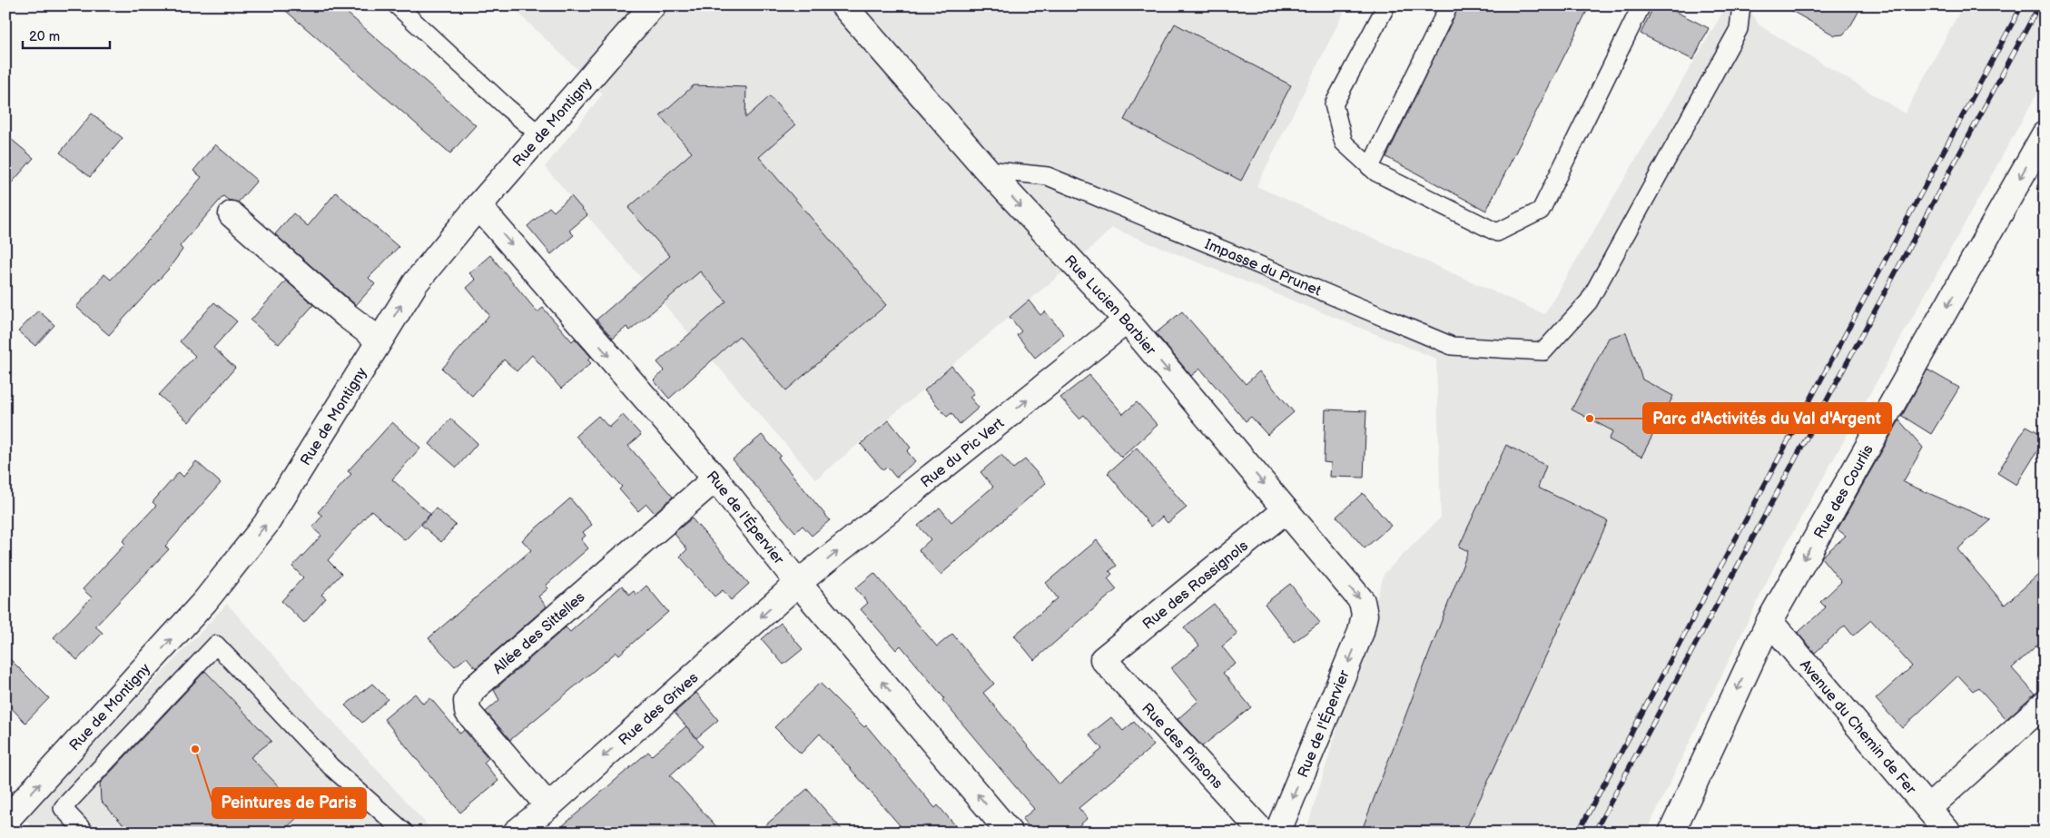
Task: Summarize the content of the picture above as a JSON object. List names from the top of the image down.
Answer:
{
  "streets": {
    "street": [
      "Rue de Montigny",
      "Rue Lucien Barbier",
      "Rue du Pic Vert",
      "Rue des Courlis",
      "Rue de l'Épervier",
      "Rue des Rossignols",
      "Allée des Sittelles",
      "Rue des Grives",
      "Avenue du Chemin de Fer",
      "Rue des Pinsons"
    ],
    "lane": ["Impasse du Prunet"]
  },
  "crossings": [
    ["Rue de Montigny", "Rue de l'Épervier"],
    ["Impasse du Prunet", "Rue Lucien Barbier"],
    ["Rue Lucien Barbier", "Rue du Pic Vert"],
    ["Rue Lucien Barbier", "Rue de l'Épervier"],
    ["Rue Lucien Barbier", "Rue des Rossignols"],
    ["Rue du Pic Vert", "Rue de l'Épervier"],
    ["Rue du Pic Vert", "Rue des Grives"],
    ["Rue des Courlis", "Avenue du Chemin de Fer"],
    ["Rue de l'Épervier", "Allée des Sittelles"],
    ["Rue de l'Épervier", "Rue des Grives"],
    ["Rue des Rossignols", "Rue des Pinsons"],
    ["Allée des Sittelles", "Rue des Grives"]
  ],
  "one_way": [
    "Rue de Montigny",
    "Rue Lucien Barbier",
    "Rue du Pic Vert",
    "Rue des Courlis",
    "Rue des Grives"
  ],
  "places": ["Parc d'Activités du Val d'Argent", "Peintures de Paris"],
  "scale_bar": "20 m"
}
